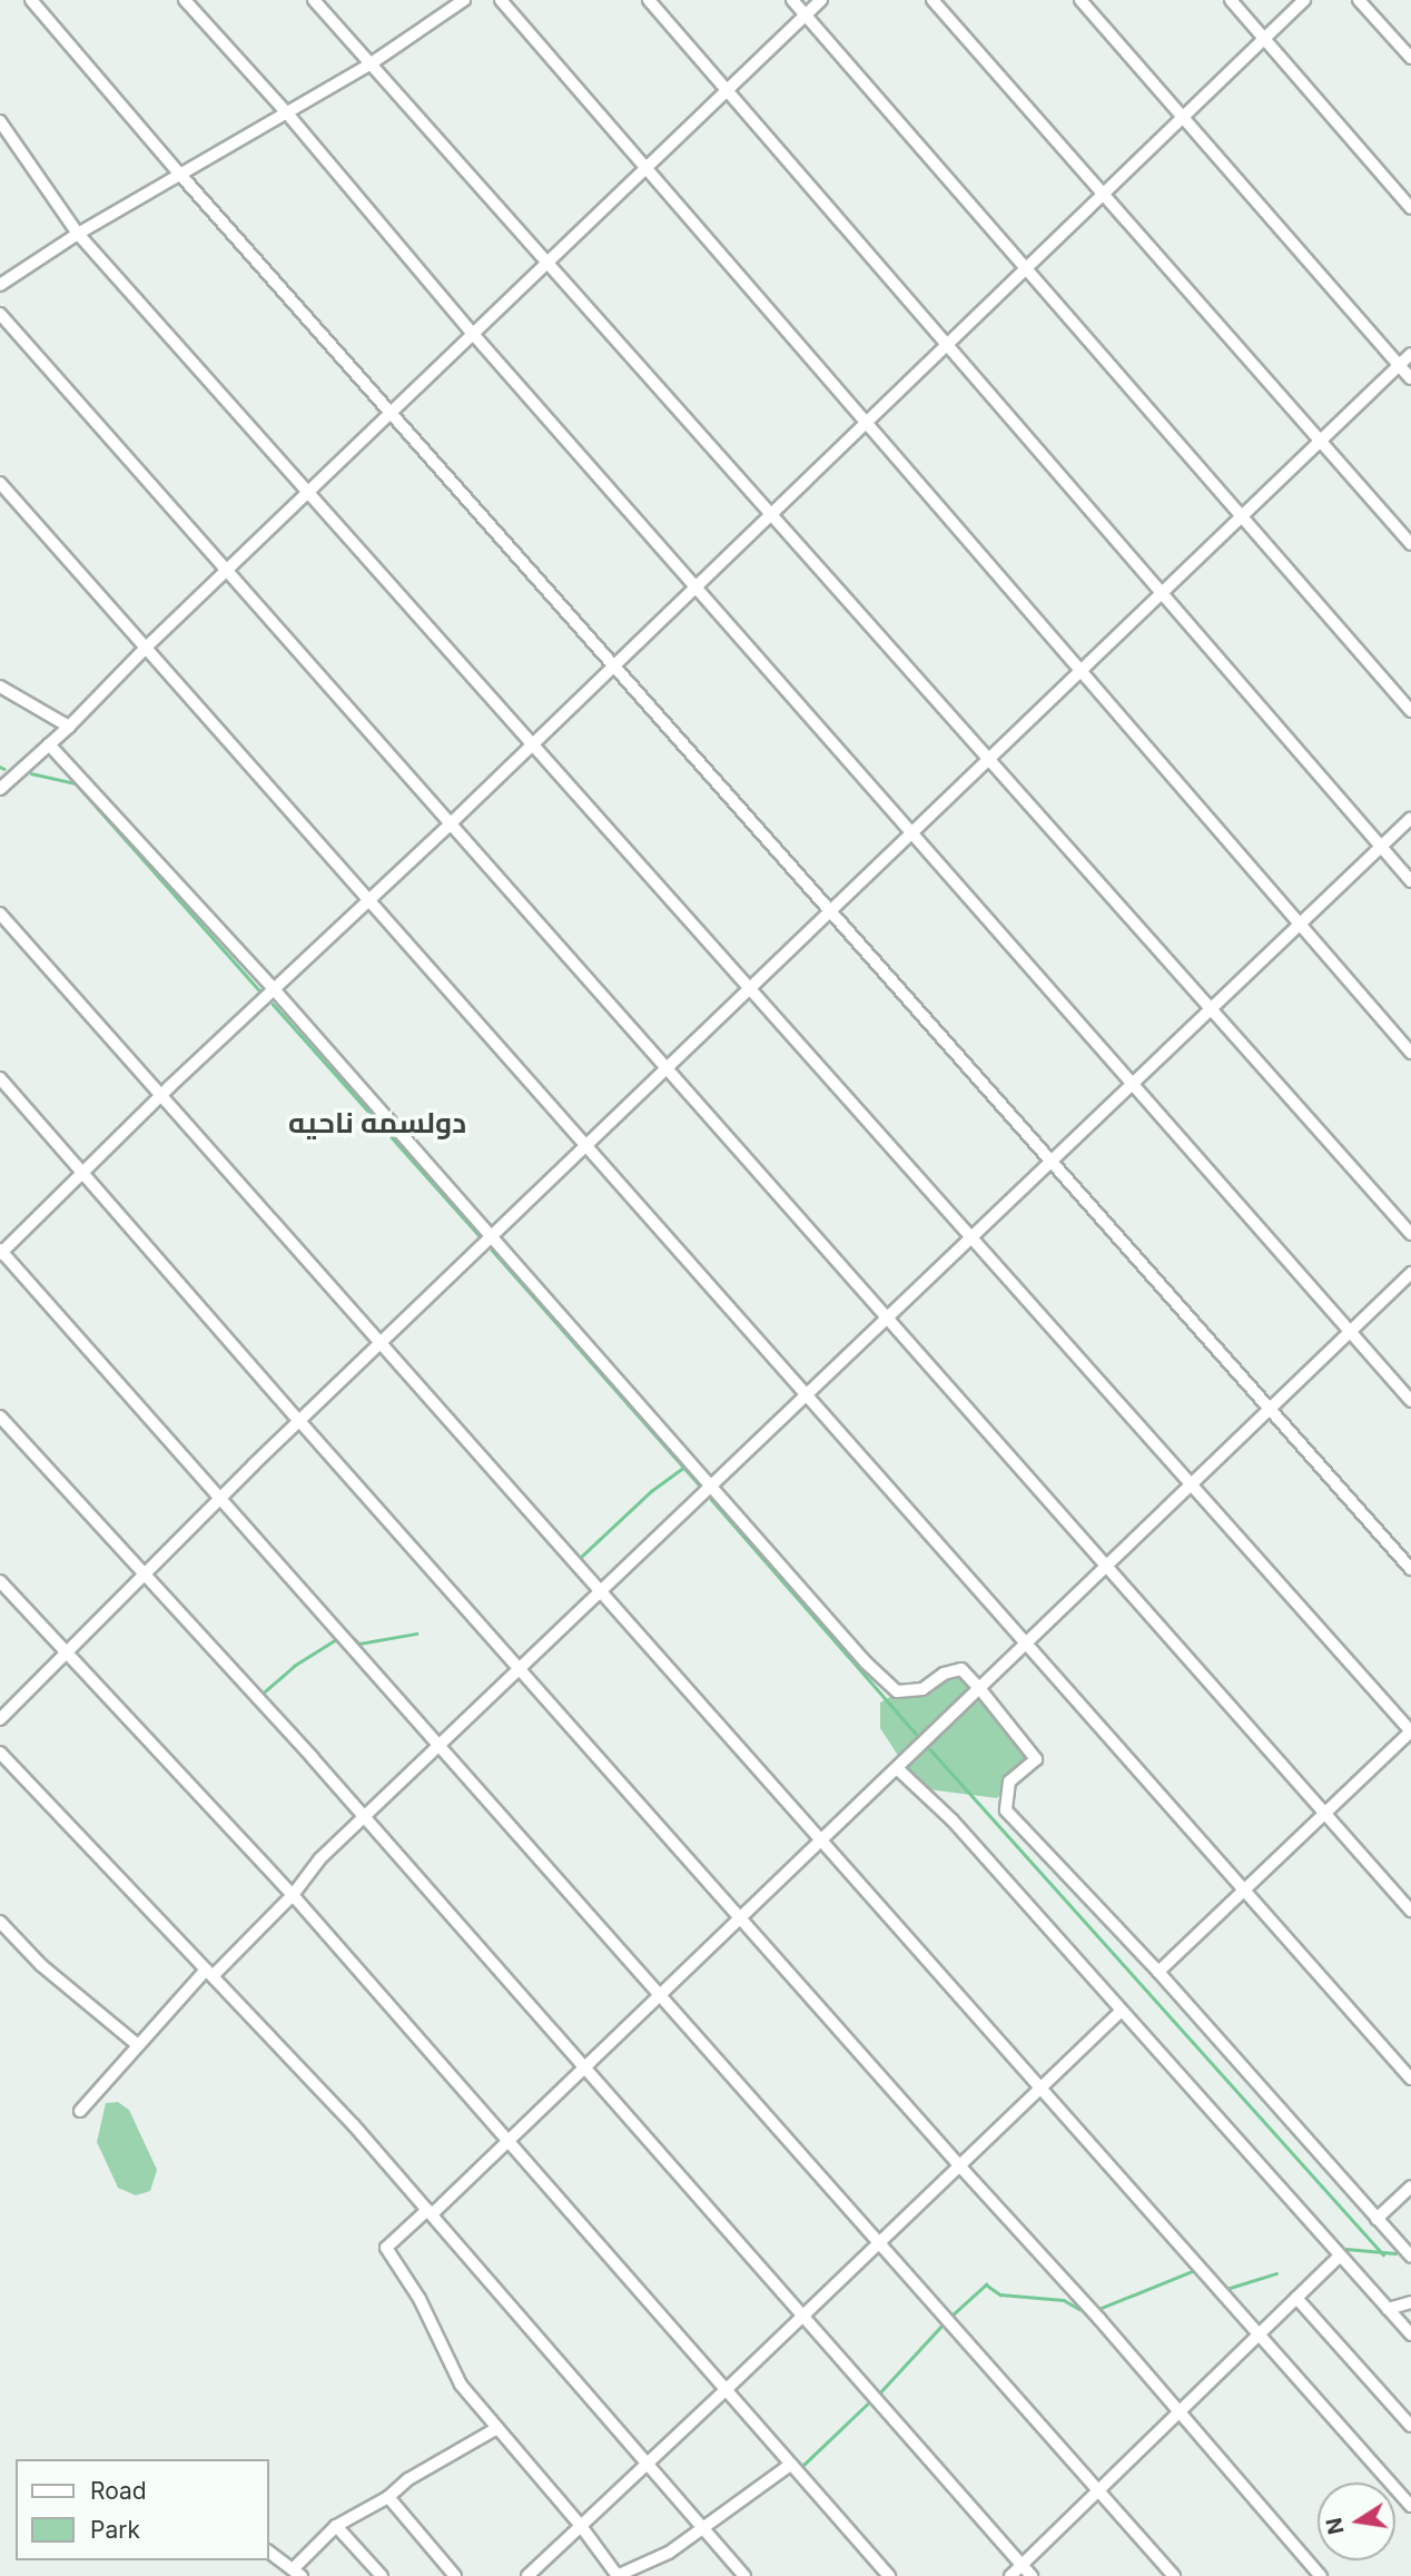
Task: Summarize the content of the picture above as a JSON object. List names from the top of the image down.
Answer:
{
  "districts": ["دولسمه ناحیه"],
  "legend": ["Road", "Park"],
  "north": "left"
}
